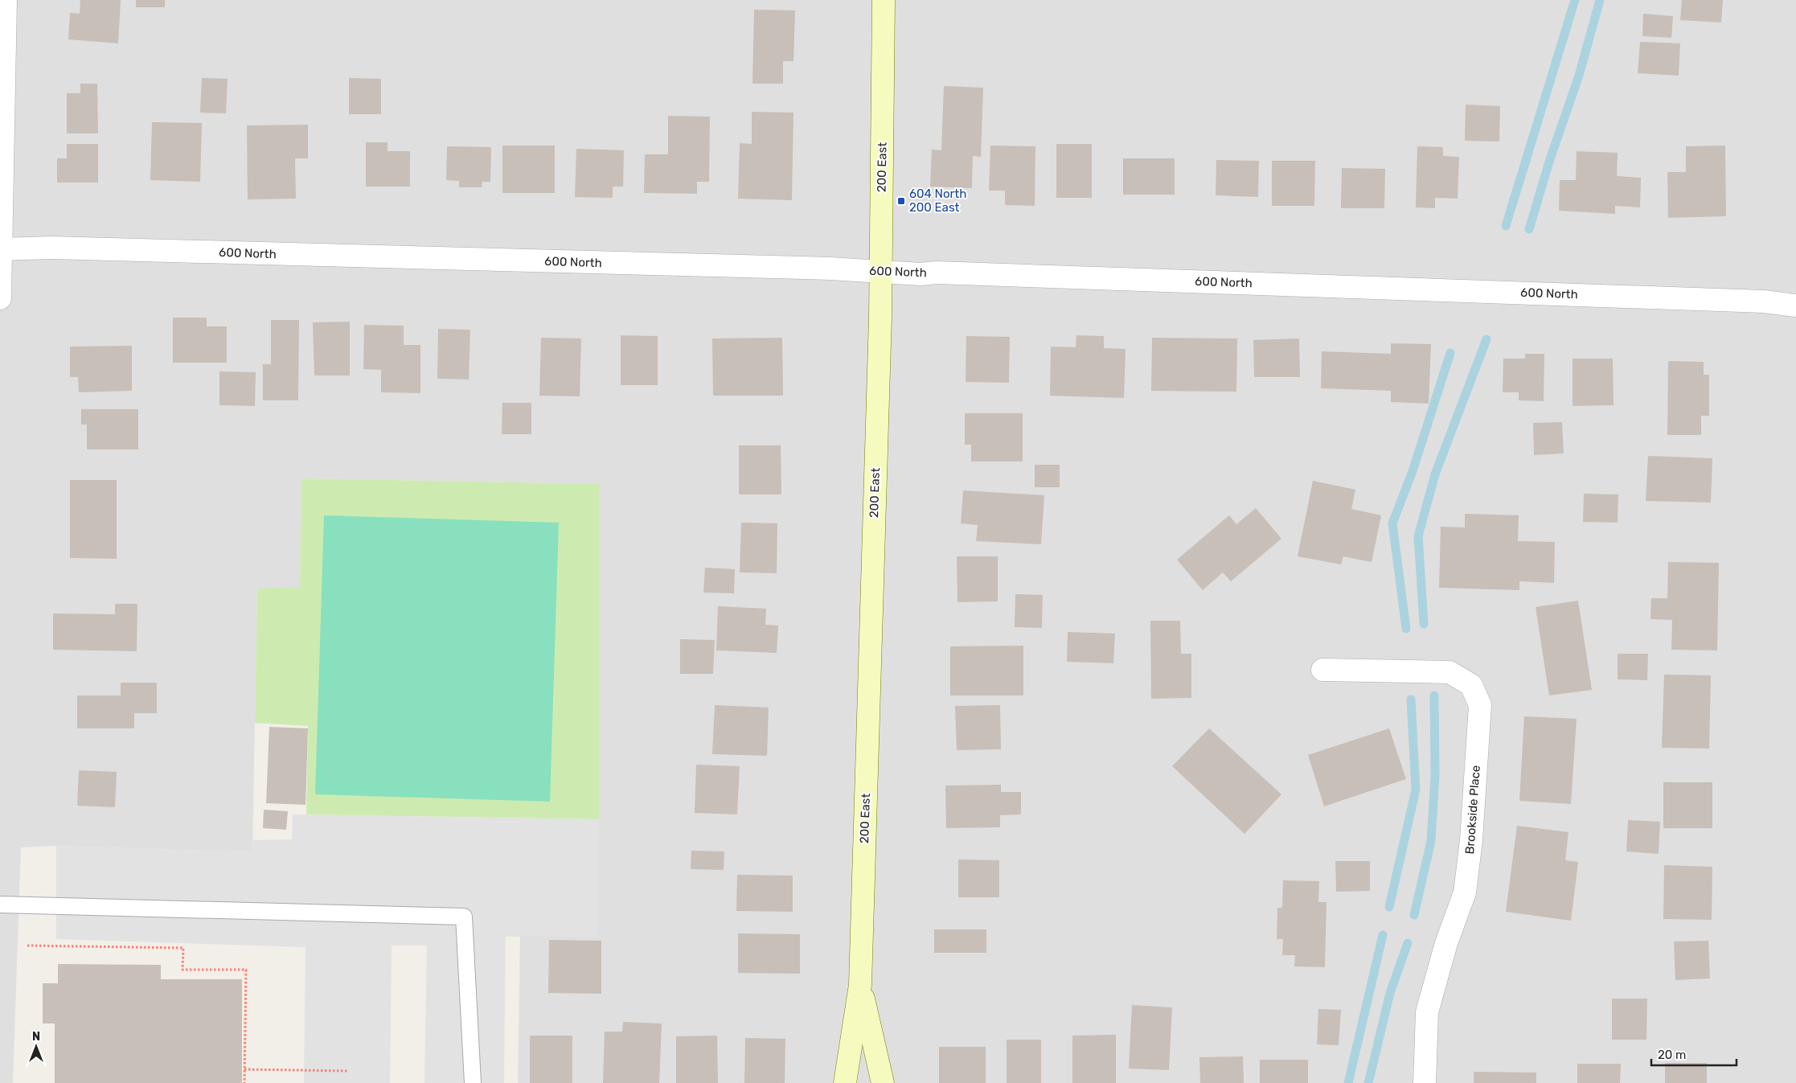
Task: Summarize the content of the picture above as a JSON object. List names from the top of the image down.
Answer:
{
  "streets": {
    "main road": ["200 East"],
    "street": ["600 North", "Brookside Place"]
  },
  "crossings": [
    ["200 East", "600 North"]
  ],
  "places": {
    "transit": ["604 North 200 East"]
  },
  "scale_bar": "20 m",
  "north": "top"
}
